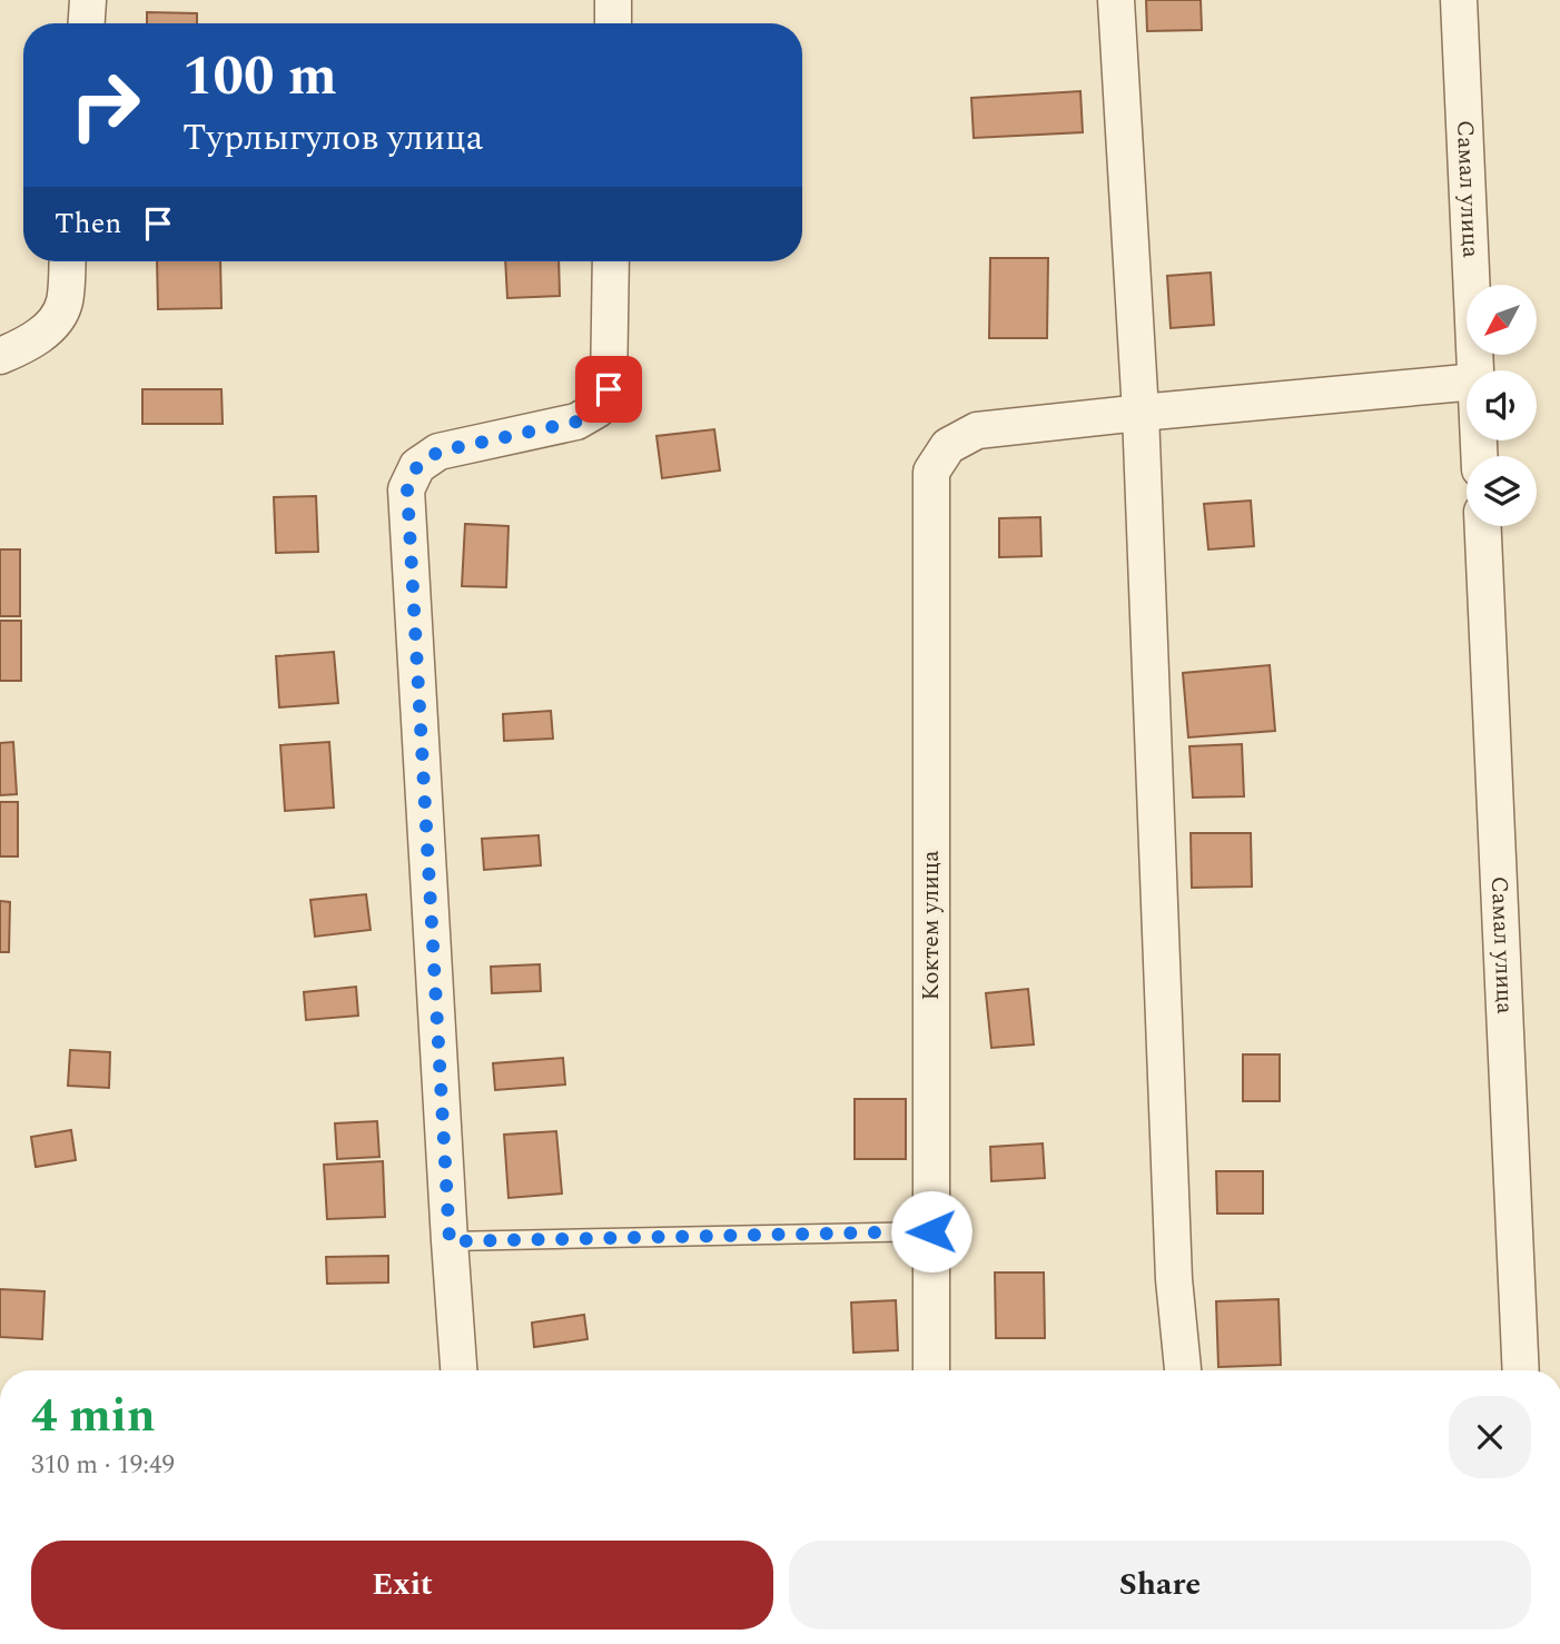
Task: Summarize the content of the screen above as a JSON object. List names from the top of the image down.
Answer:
{
  "streets": {
    "street": ["Самал улица", "Коктем улица"]
  },
  "north": "bottom left",
  "page": {
    "turn": ["100 m", "Турлыгулов улица"],
    "then": "Then",
    "heading": ["4 min", "310 m · 19:49"],
    "buttons": ["Exit", "Share"]
  }
}
